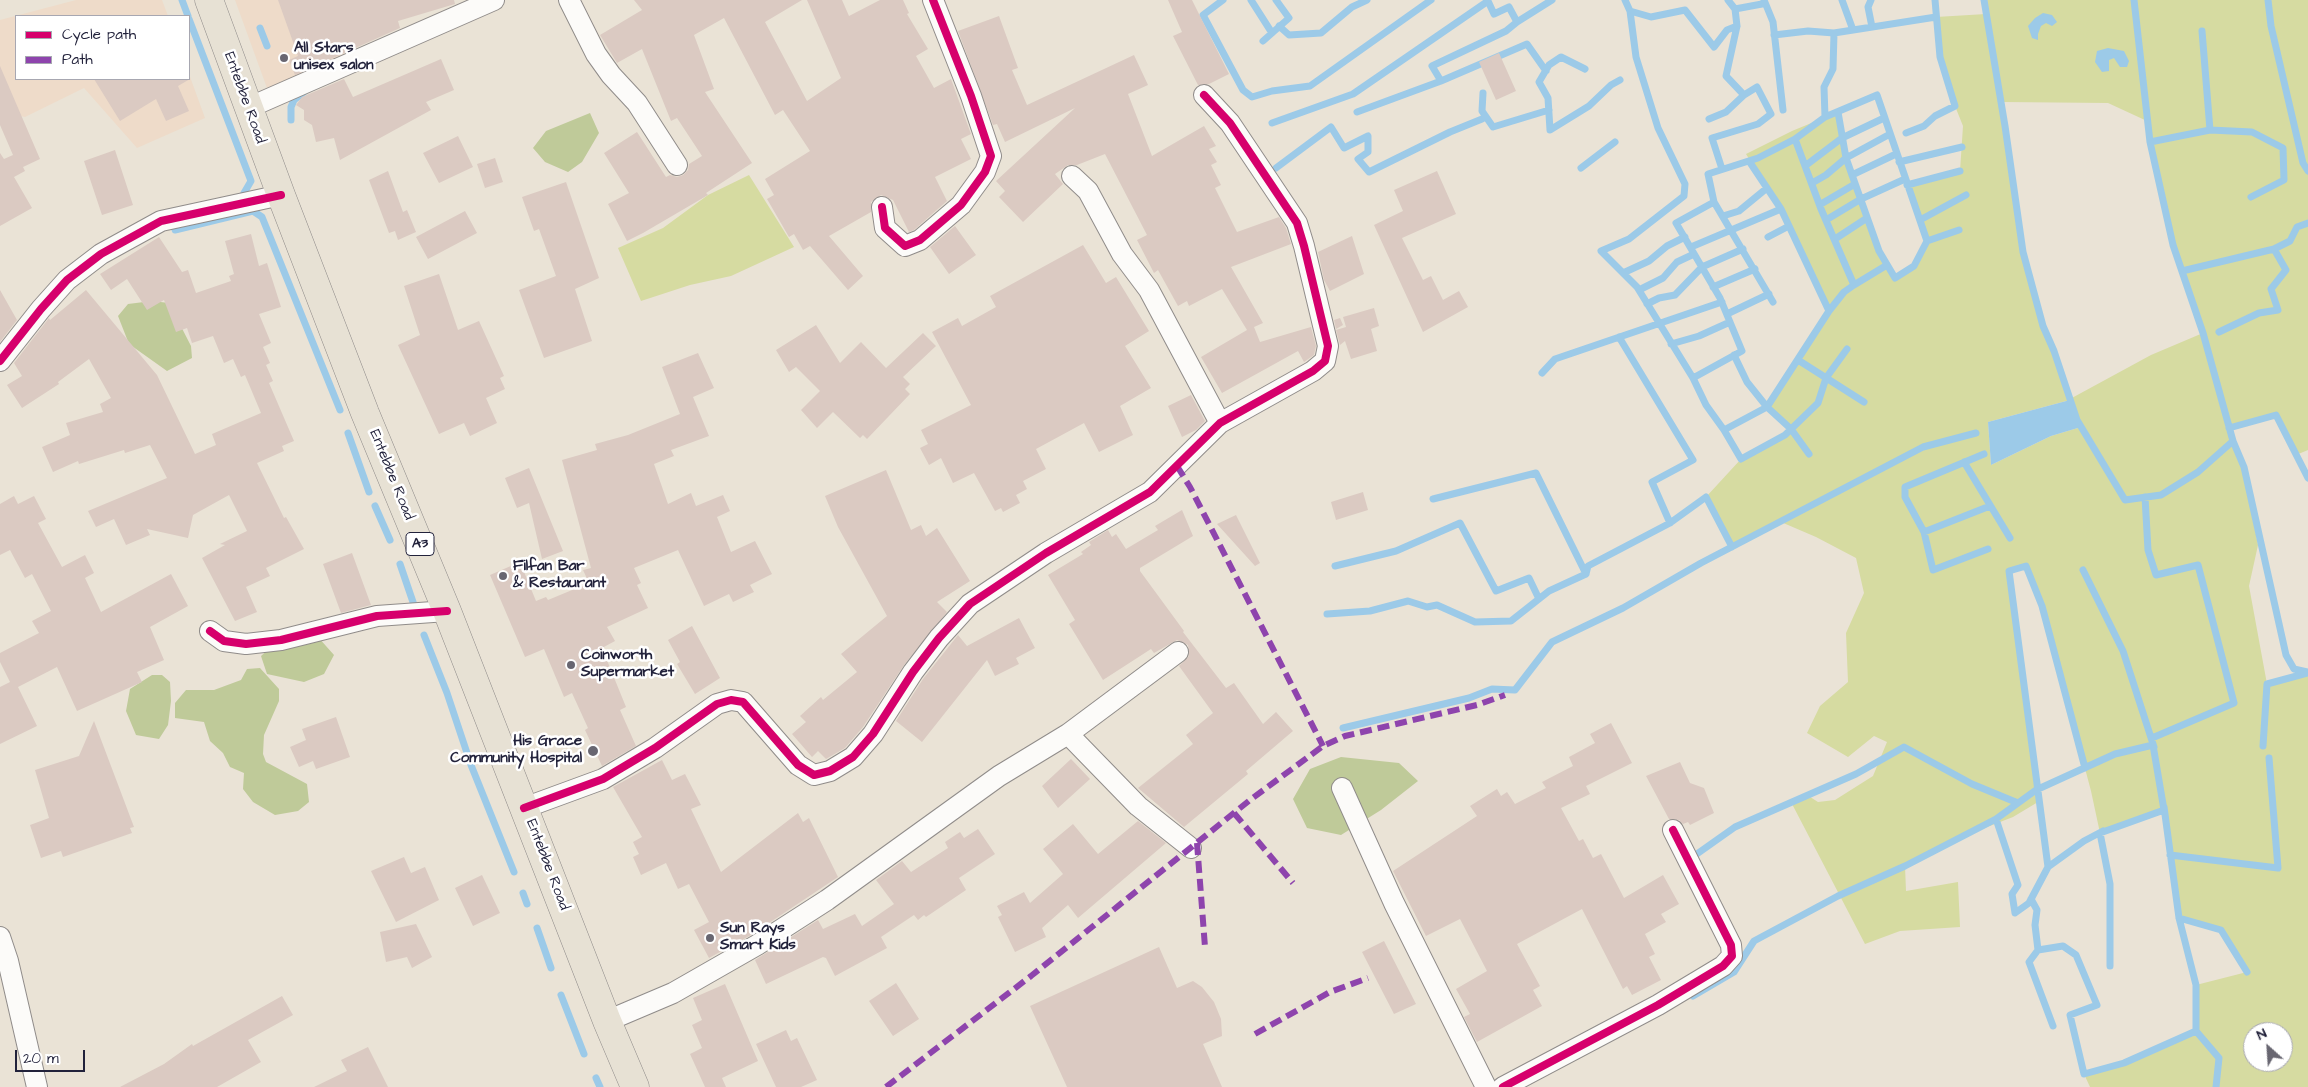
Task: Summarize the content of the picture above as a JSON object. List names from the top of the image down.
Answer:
{
  "streets": {
    "main road": ["Entebbe Road", "A3"]
  },
  "places": [
    "All Stars unisex salon",
    "Filfan Bar & Restaurant",
    "Coinworth Supermarket",
    "His Grace Community Hospital",
    "Sun Rays Smart Kids"
  ],
  "legend": ["Cycle path", "Path"],
  "scale_bar": "20 m",
  "north": "top left"
}
